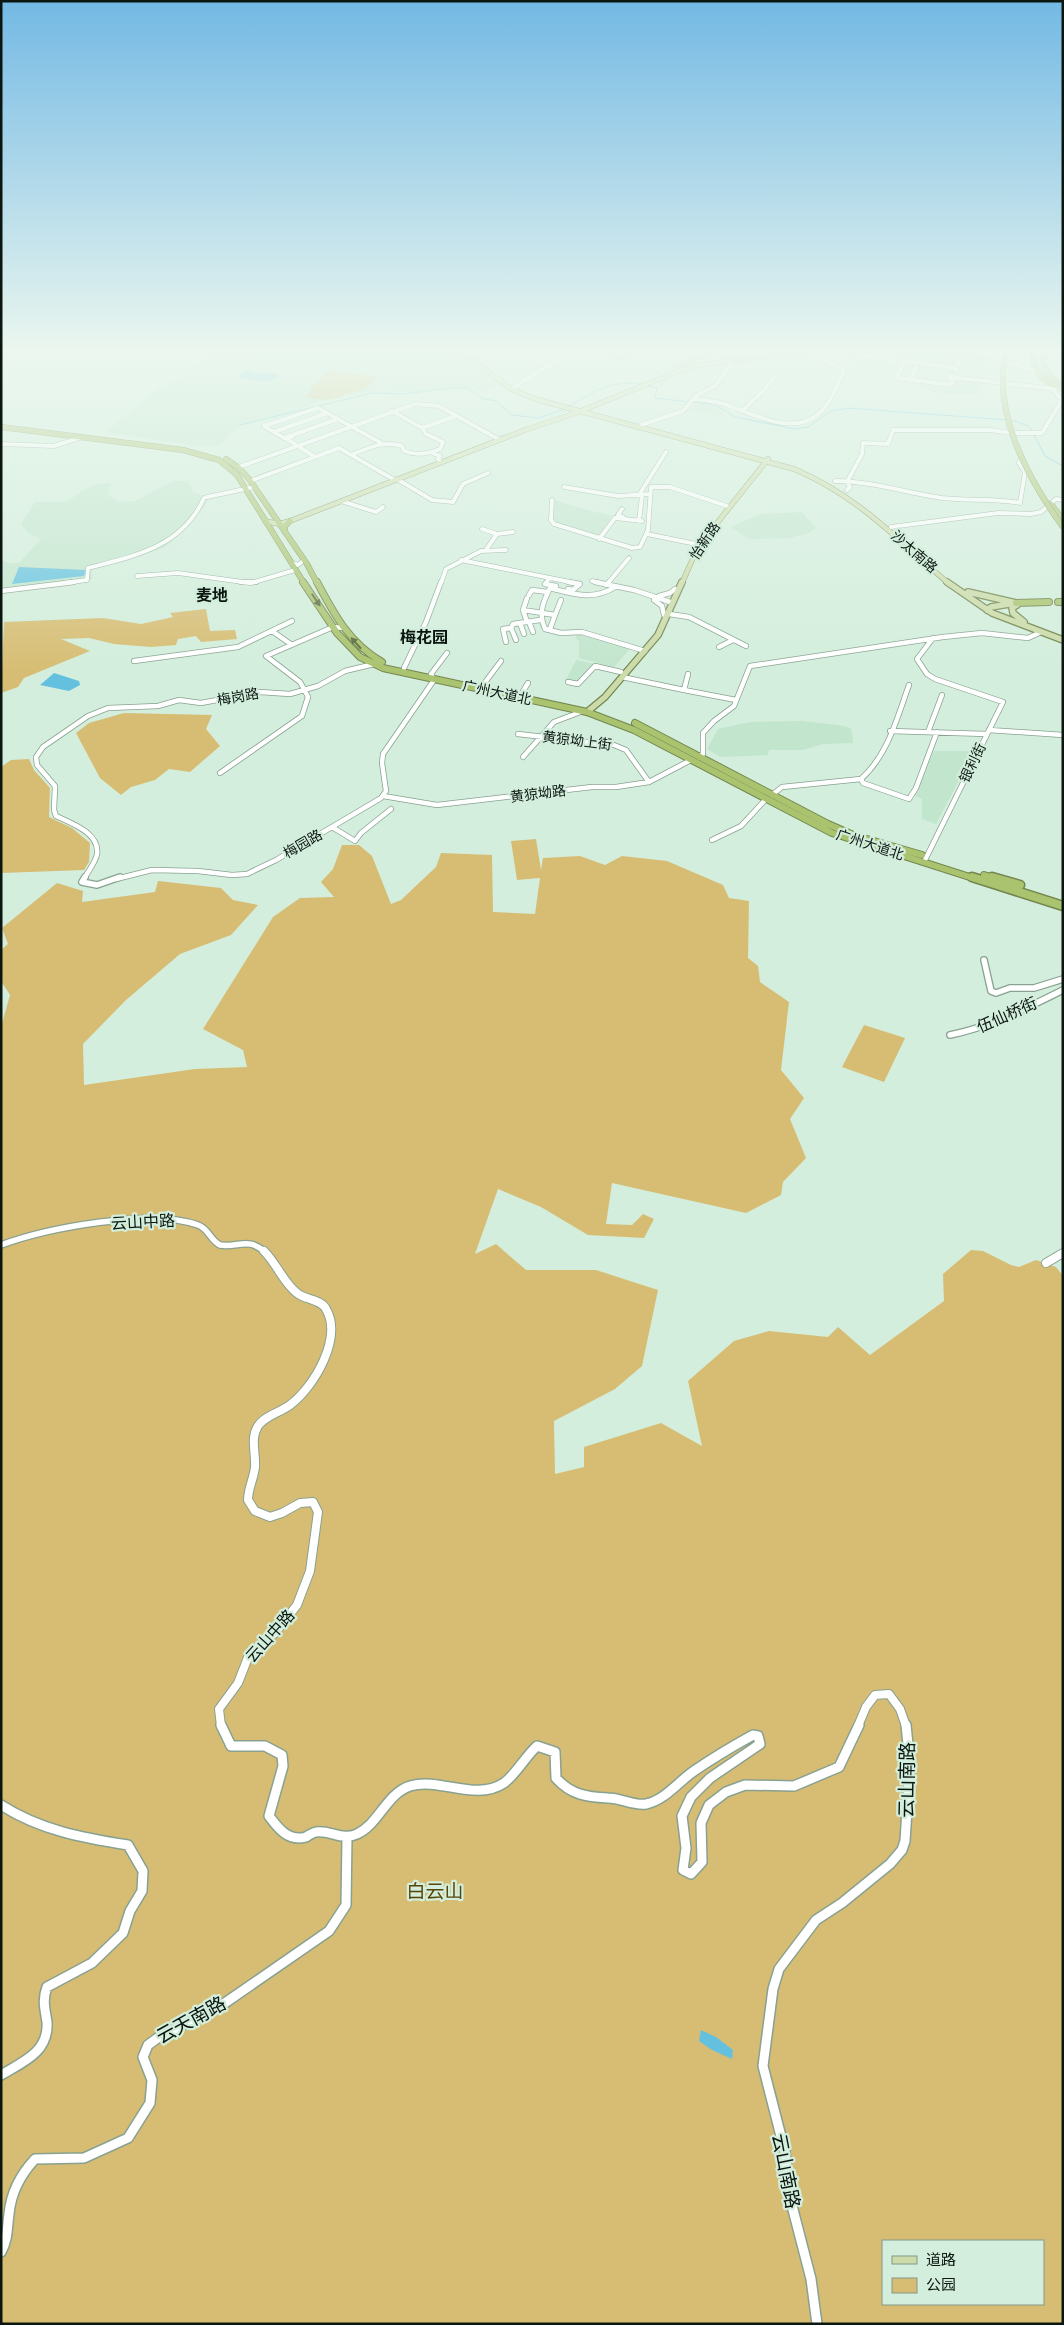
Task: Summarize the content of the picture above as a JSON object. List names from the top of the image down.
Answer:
{
  "streets": {
    "highway": ["广州大道北"],
    "main road": ["怡新路", "沙太南路"],
    "street": [
      "梅岗路",
      "黄猄坳上街",
      "银利街",
      "黄猄坳路",
      "梅园路",
      "伍仙桥街",
      "云山中路",
      "云山南路",
      "云天南路"
    ]
  },
  "crossings": [
    ["怡新路", "沙太南路"],
    ["怡新路", "广州大道北"],
    ["广州大道北", "梅岗路"],
    ["广州大道北", "银利街"],
    ["梅岗路", "梅园路"],
    ["黄猄坳上街", "黄猄坳路"],
    ["黄猄坳路", "梅园路"],
    ["云山中路", "云山南路"],
    ["云山中路", "云天南路"],
    ["云山南路", "云天南路"]
  ],
  "districts": ["麦地", "梅花园"],
  "parks": ["白云山"],
  "legend": ["道路", "公园"]
}
